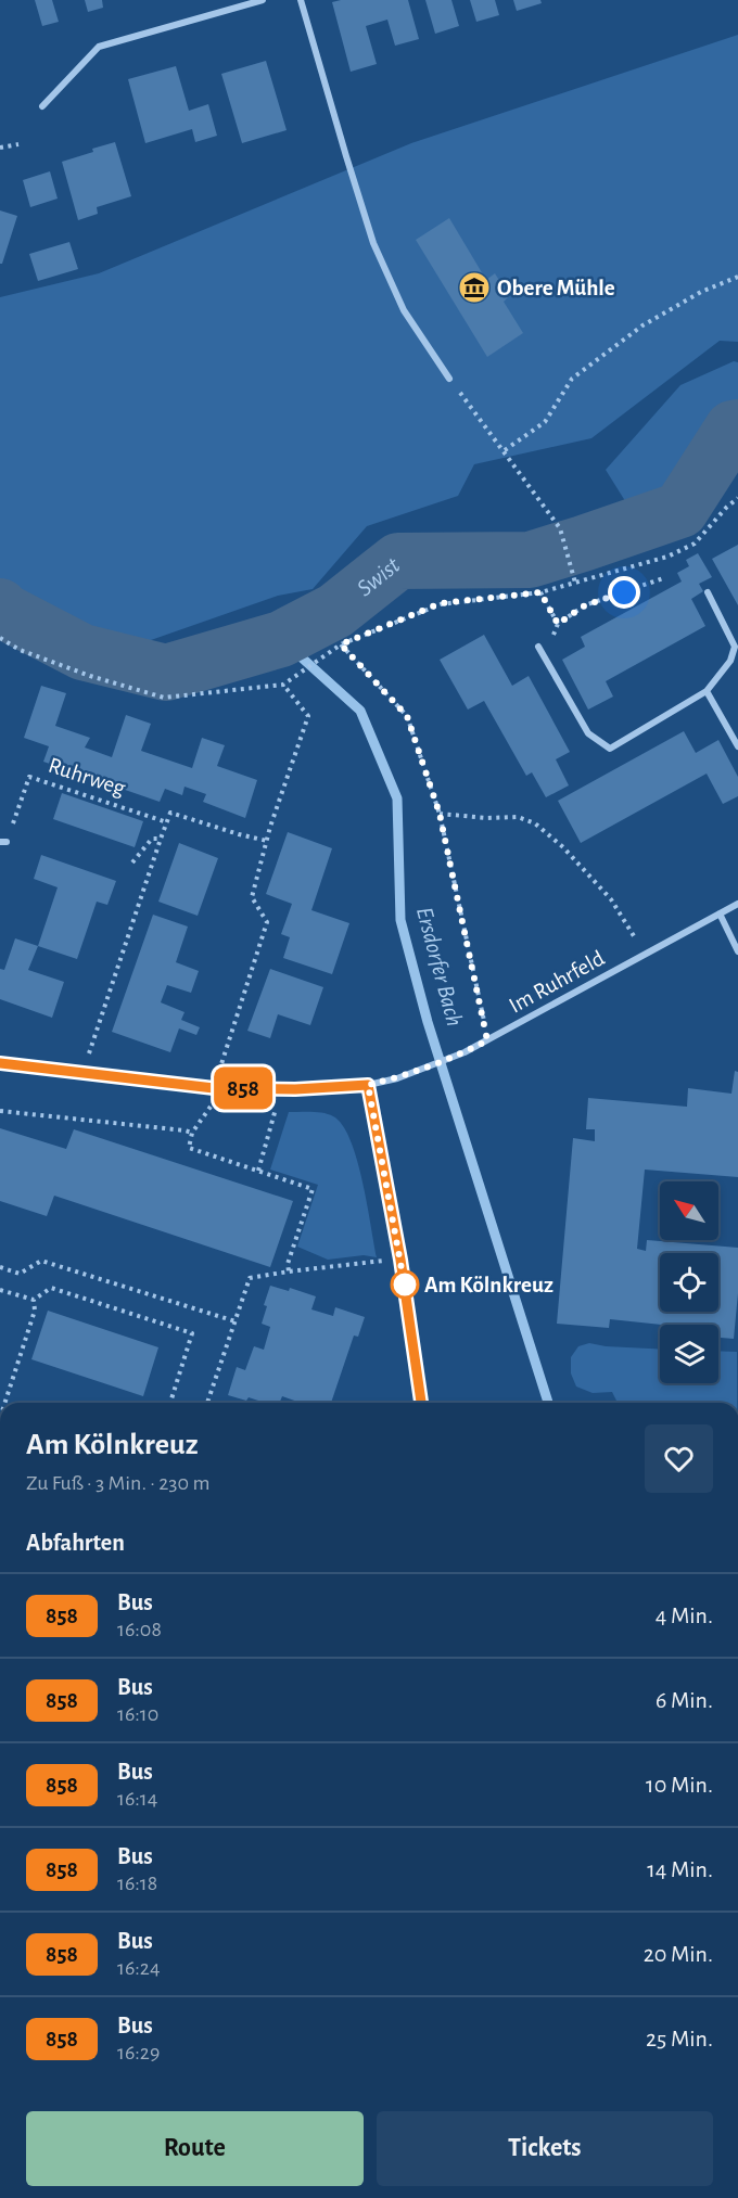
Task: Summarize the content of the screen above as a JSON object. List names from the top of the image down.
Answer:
{
  "streets": {
    "street": ["Im Ruhrfeld"],
    "path": ["Ruhrweg"]
  },
  "water": ["Swist", "Ersdorfer Bach"],
  "places": {
    "museum": ["Obere Mühle"],
    "other": ["Am Kölnkreuz"]
  },
  "lines": ["bus line 858"],
  "north": "top left",
  "page": {
    "on_map": "858",
    "heading": [
      ["Am Kölnkreuz", "Zu Fuß · 3 Min. · 230 m"],
      "Abfahrten"
    ],
    "list": [
      {
        "mark": "858",
        "name": "Bus",
        "note": "16:08",
        "value": "4 Min."
      },
      {
        "mark": "858",
        "name": "Bus",
        "note": "16:10",
        "value": "6 Min."
      },
      {
        "mark": "858",
        "name": "Bus",
        "note": "16:14",
        "value": "10 Min."
      },
      {
        "mark": "858",
        "name": "Bus",
        "note": "16:18",
        "value": "14 Min."
      },
      {
        "mark": "858",
        "name": "Bus",
        "note": "16:24",
        "value": "20 Min."
      },
      {
        "mark": "858",
        "name": "Bus",
        "note": "16:29",
        "value": "25 Min."
      }
    ],
    "buttons": ["Route", "Tickets"]
  }
}
